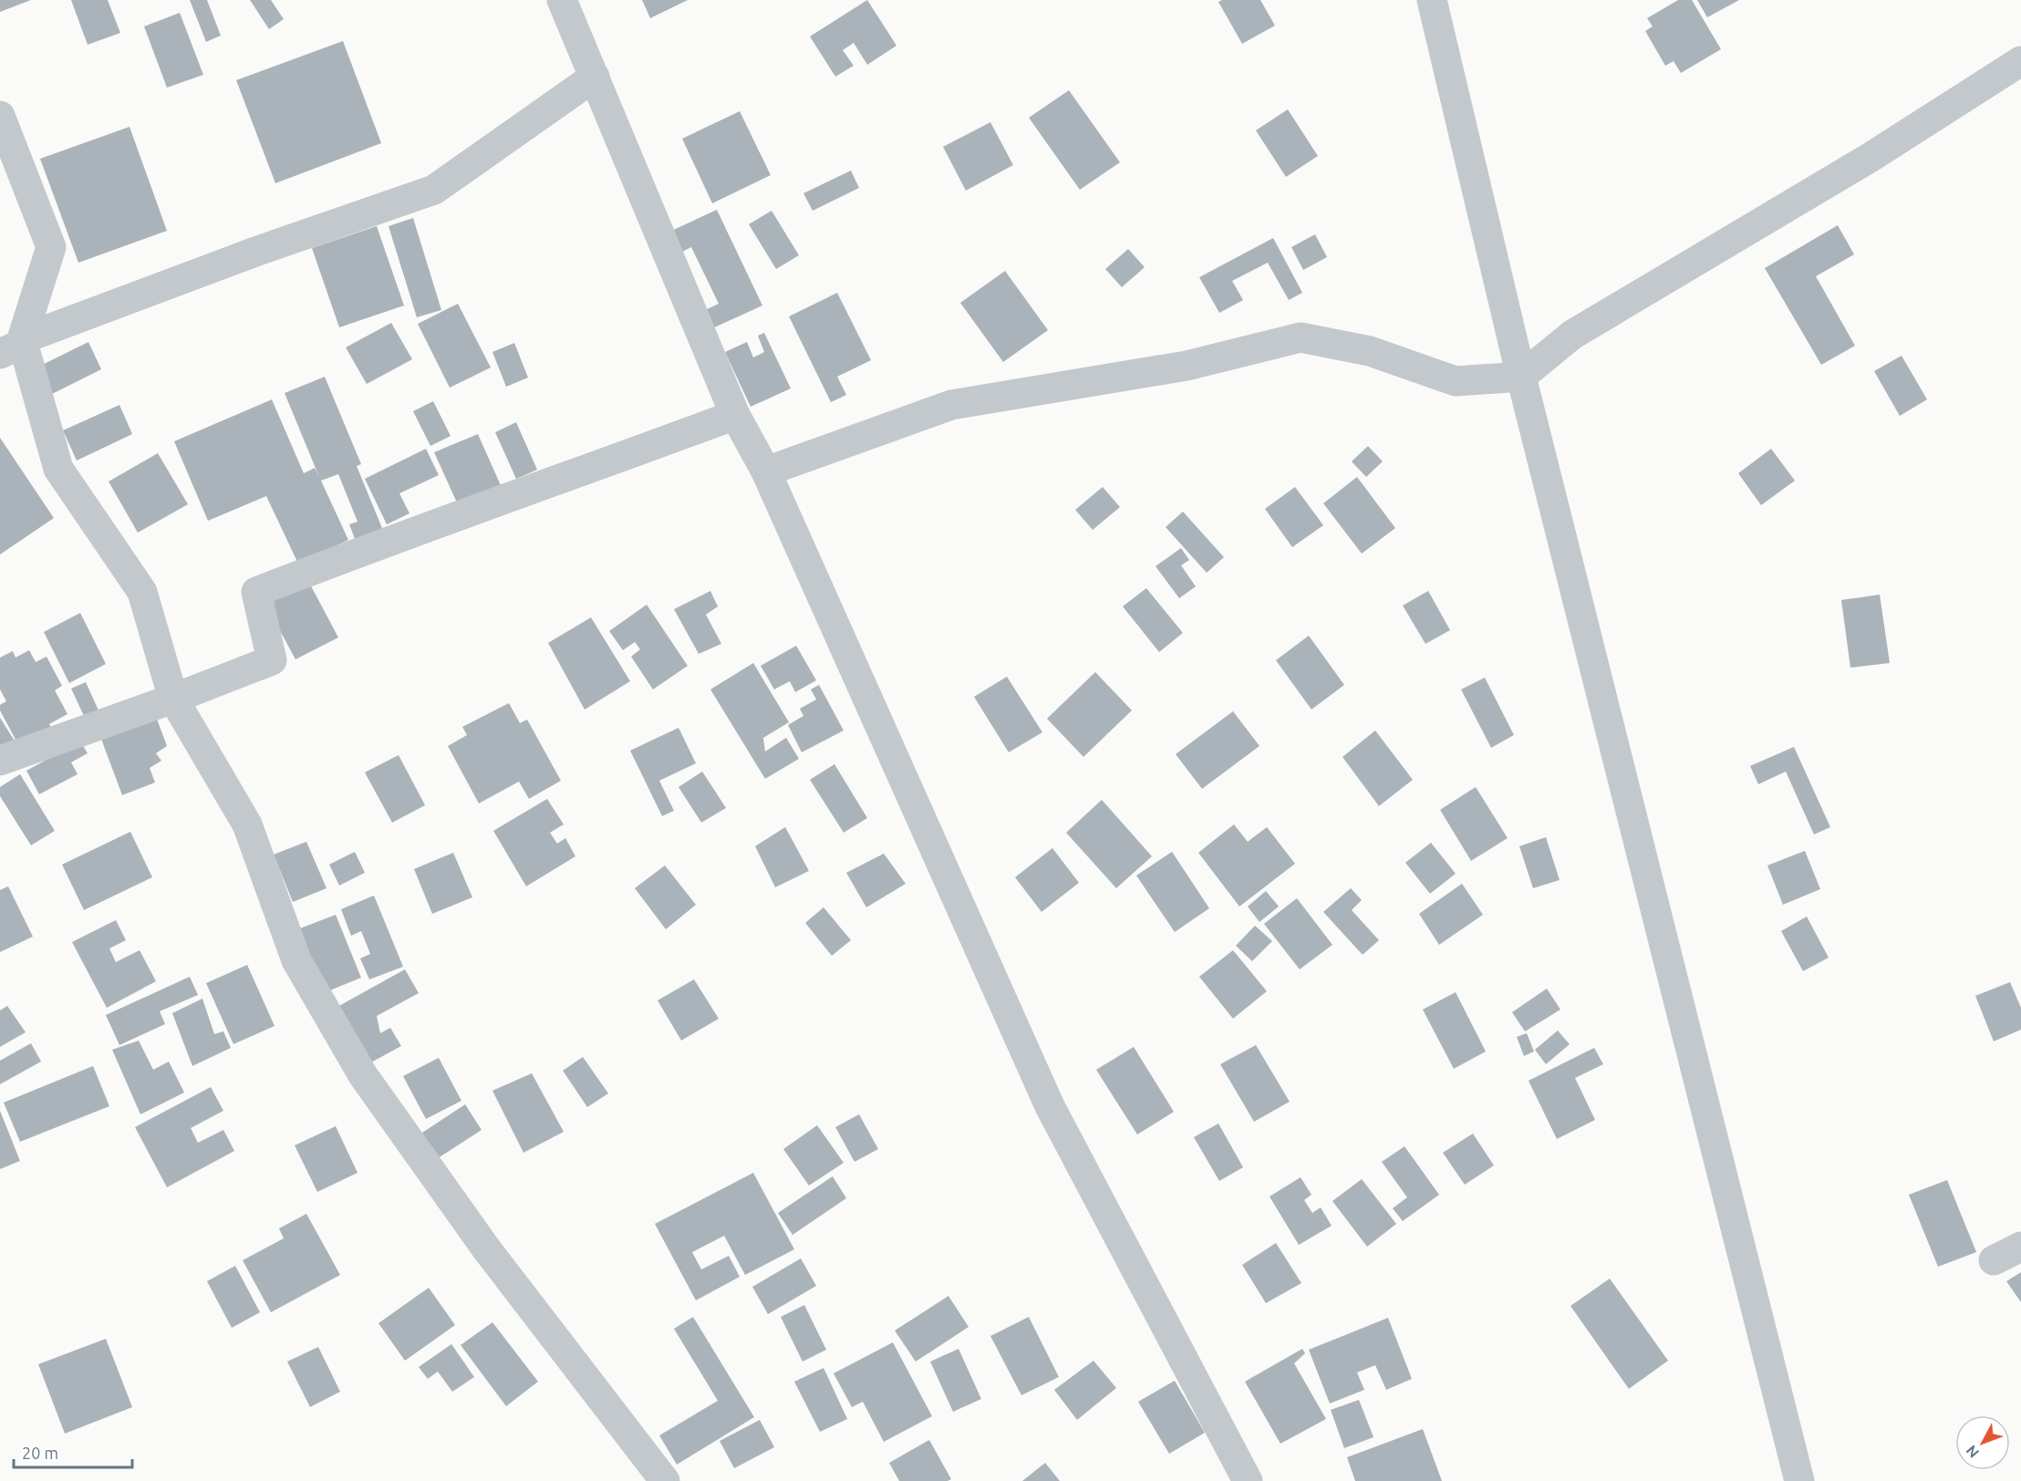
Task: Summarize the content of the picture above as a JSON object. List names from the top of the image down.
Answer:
{
  "scale_bar": "20 m",
  "north": "bottom left"
}
